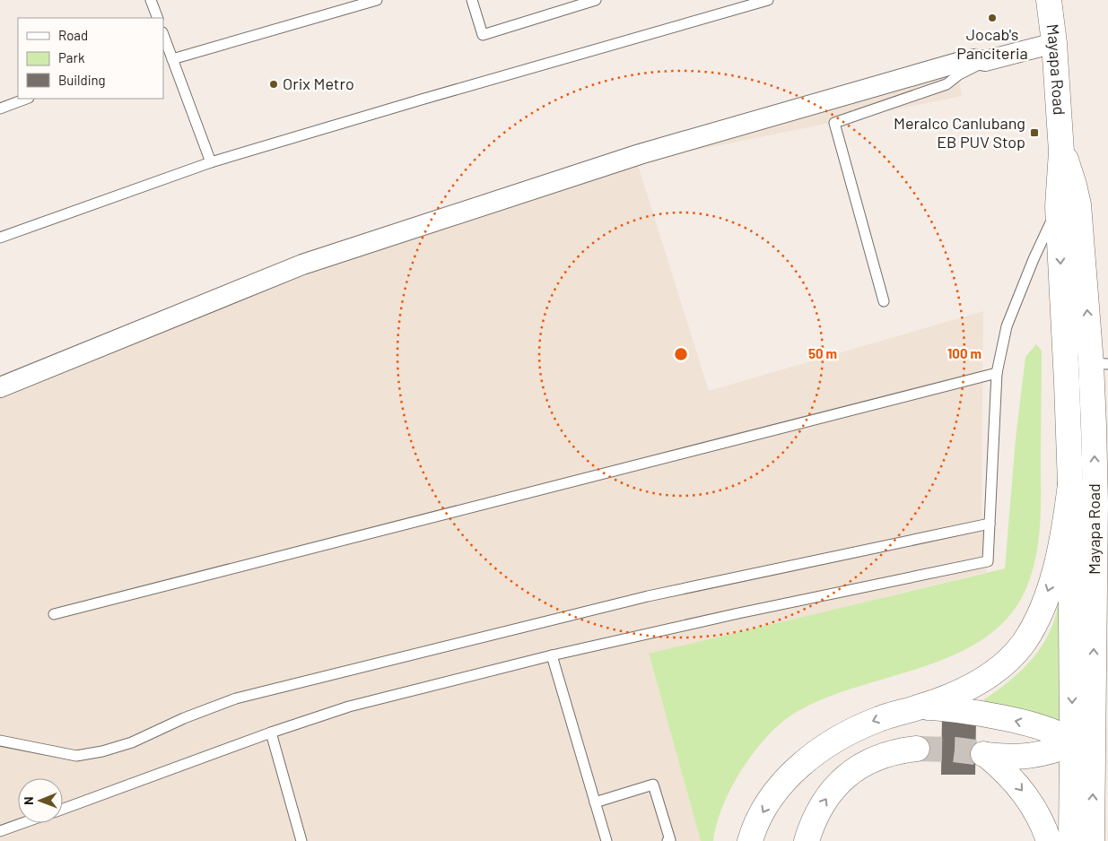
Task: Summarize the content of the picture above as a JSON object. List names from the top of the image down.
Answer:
{
  "streets": {
    "main road": ["Mayapa Road"]
  },
  "places": {
    "other": ["Jocab's Panciteria", "Orix Metro"],
    "transit": ["Meralco Canlubang EB PUV Stop"]
  },
  "legend": ["Road", "Park", "Building"],
  "north": "left",
  "rings": ["50 m", "100 m"]
}
